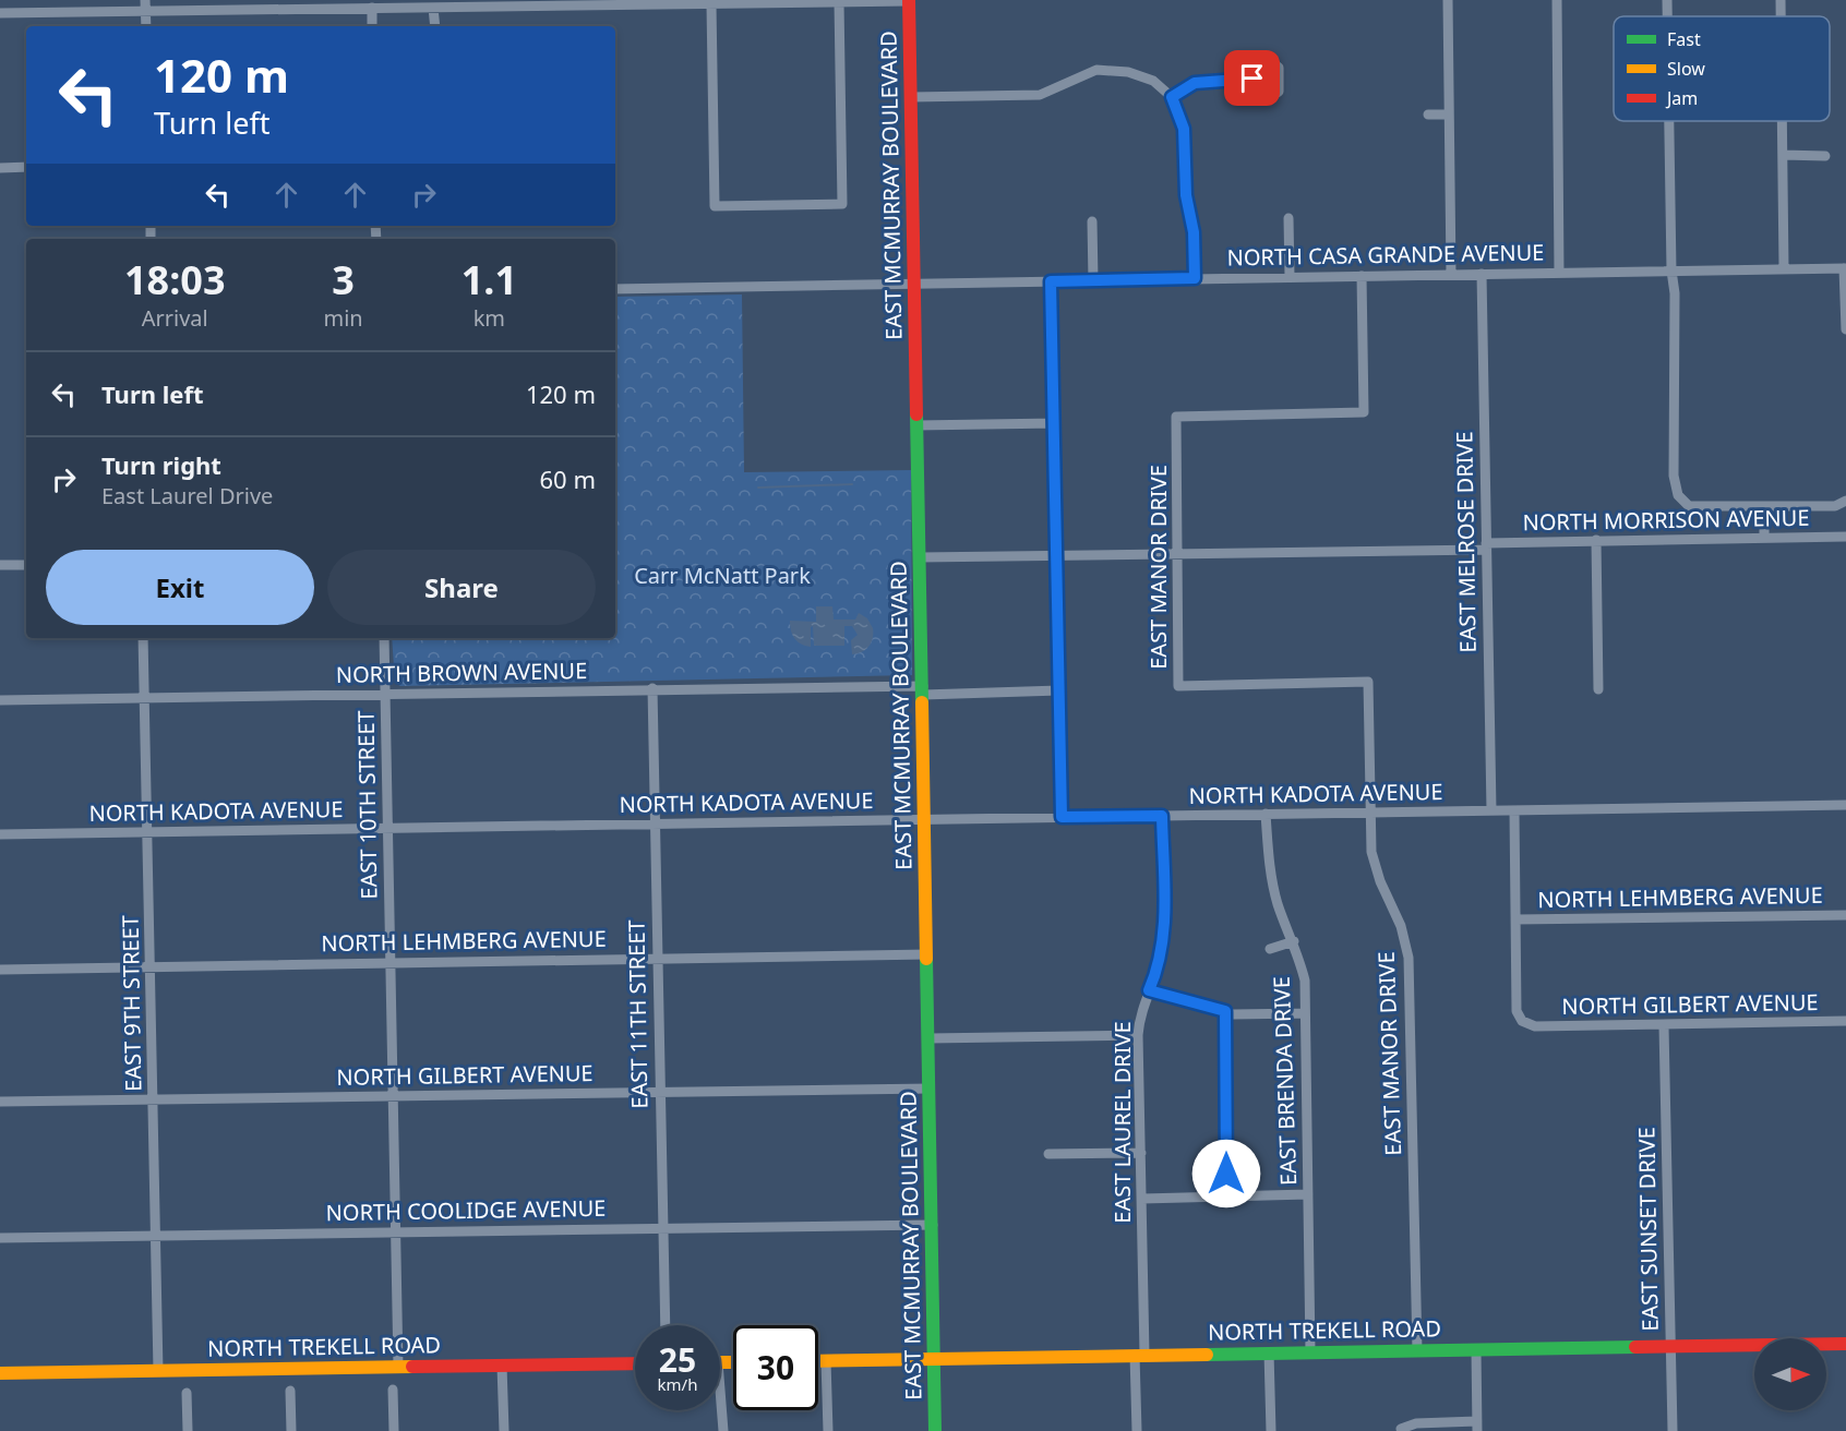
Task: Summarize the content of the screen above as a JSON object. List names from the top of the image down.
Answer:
{
  "streets": {
    "main road": ["EAST MCMURRAY BOULEVARD", "NORTH TREKELL ROAD"],
    "street": [
      "NORTH CASA GRANDE AVENUE",
      "NORTH MORRISON AVENUE",
      "EAST MELROSE DRIVE",
      "EAST MANOR DRIVE",
      "NORTH BROWN AVENUE",
      "NORTH KADOTA AVENUE",
      "EAST 10TH STREET",
      "NORTH LEHMBERG AVENUE",
      "EAST 9TH STREET",
      "NORTH GILBERT AVENUE",
      "EAST 11TH STREET",
      "EAST BRENDA DRIVE",
      "EAST LAUREL DRIVE",
      "NORTH COOLIDGE AVENUE",
      "EAST SUNSET DRIVE"
    ]
  },
  "crossings": [
    ["EAST MCMURRAY BOULEVARD", "NORTH CASA GRANDE AVENUE"],
    ["EAST MCMURRAY BOULEVARD", "NORTH MORRISON AVENUE"],
    ["EAST MCMURRAY BOULEVARD", "NORTH BROWN AVENUE"],
    ["EAST MCMURRAY BOULEVARD", "NORTH KADOTA AVENUE"],
    ["EAST MCMURRAY BOULEVARD", "NORTH LEHMBERG AVENUE"],
    ["EAST MCMURRAY BOULEVARD", "NORTH GILBERT AVENUE"],
    ["EAST MCMURRAY BOULEVARD", "NORTH COOLIDGE AVENUE"],
    ["EAST MCMURRAY BOULEVARD", "NORTH TREKELL ROAD"],
    ["NORTH CASA GRANDE AVENUE", "EAST MELROSE DRIVE"],
    ["NORTH CASA GRANDE AVENUE", "EAST MANOR DRIVE"],
    ["NORTH MORRISON AVENUE", "EAST MELROSE DRIVE"],
    ["NORTH MORRISON AVENUE", "EAST MANOR DRIVE"],
    ["EAST MELROSE DRIVE", "NORTH KADOTA AVENUE"],
    ["EAST MANOR DRIVE", "NORTH KADOTA AVENUE"],
    ["EAST MANOR DRIVE", "NORTH TREKELL ROAD"],
    ["NORTH BROWN AVENUE", "EAST 10TH STREET"],
    ["NORTH BROWN AVENUE", "EAST 9TH STREET"],
    ["NORTH BROWN AVENUE", "EAST 11TH STREET"],
    ["NORTH KADOTA AVENUE", "EAST 10TH STREET"],
    ["NORTH KADOTA AVENUE", "EAST 9TH STREET"],
    ["NORTH KADOTA AVENUE", "EAST 11TH STREET"],
    ["NORTH KADOTA AVENUE", "EAST BRENDA DRIVE"],
    ["NORTH KADOTA AVENUE", "EAST LAUREL DRIVE"],
    ["EAST 10TH STREET", "NORTH LEHMBERG AVENUE"],
    ["EAST 10TH STREET", "NORTH GILBERT AVENUE"],
    ["EAST 10TH STREET", "NORTH COOLIDGE AVENUE"],
    ["EAST 10TH STREET", "NORTH TREKELL ROAD"],
    ["NORTH LEHMBERG AVENUE", "EAST 9TH STREET"],
    ["NORTH LEHMBERG AVENUE", "NORTH GILBERT AVENUE"],
    ["NORTH LEHMBERG AVENUE", "EAST 11TH STREET"],
    ["EAST 9TH STREET", "NORTH GILBERT AVENUE"],
    ["EAST 9TH STREET", "NORTH COOLIDGE AVENUE"],
    ["EAST 9TH STREET", "NORTH TREKELL ROAD"],
    ["NORTH GILBERT AVENUE", "EAST 11TH STREET"],
    ["NORTH GILBERT AVENUE", "EAST SUNSET DRIVE"],
    ["EAST 11TH STREET", "NORTH COOLIDGE AVENUE"],
    ["EAST BRENDA DRIVE", "NORTH TREKELL ROAD"],
    ["EAST LAUREL DRIVE", "NORTH TREKELL ROAD"],
    ["EAST SUNSET DRIVE", "NORTH TREKELL ROAD"]
  ],
  "parks": ["Carr McNatt Park"],
  "legend": ["Fast", "Slow", "Jam"],
  "north": "right",
  "page": {
    "turn": ["120 m", "Turn left"],
    "eta": [
      "18:03",
      "Arrival",
      "3",
      "min",
      "1.1",
      "km"
    ],
    "list": [
      {
        "name": "Turn left",
        "value": "120 m"
      },
      {
        "name": "Turn right",
        "note": "East Laurel Drive",
        "value": "60 m"
      }
    ],
    "buttons": ["Exit", "Share"],
    "speed": "25 km/h",
    "limit": "30"
  }
}
